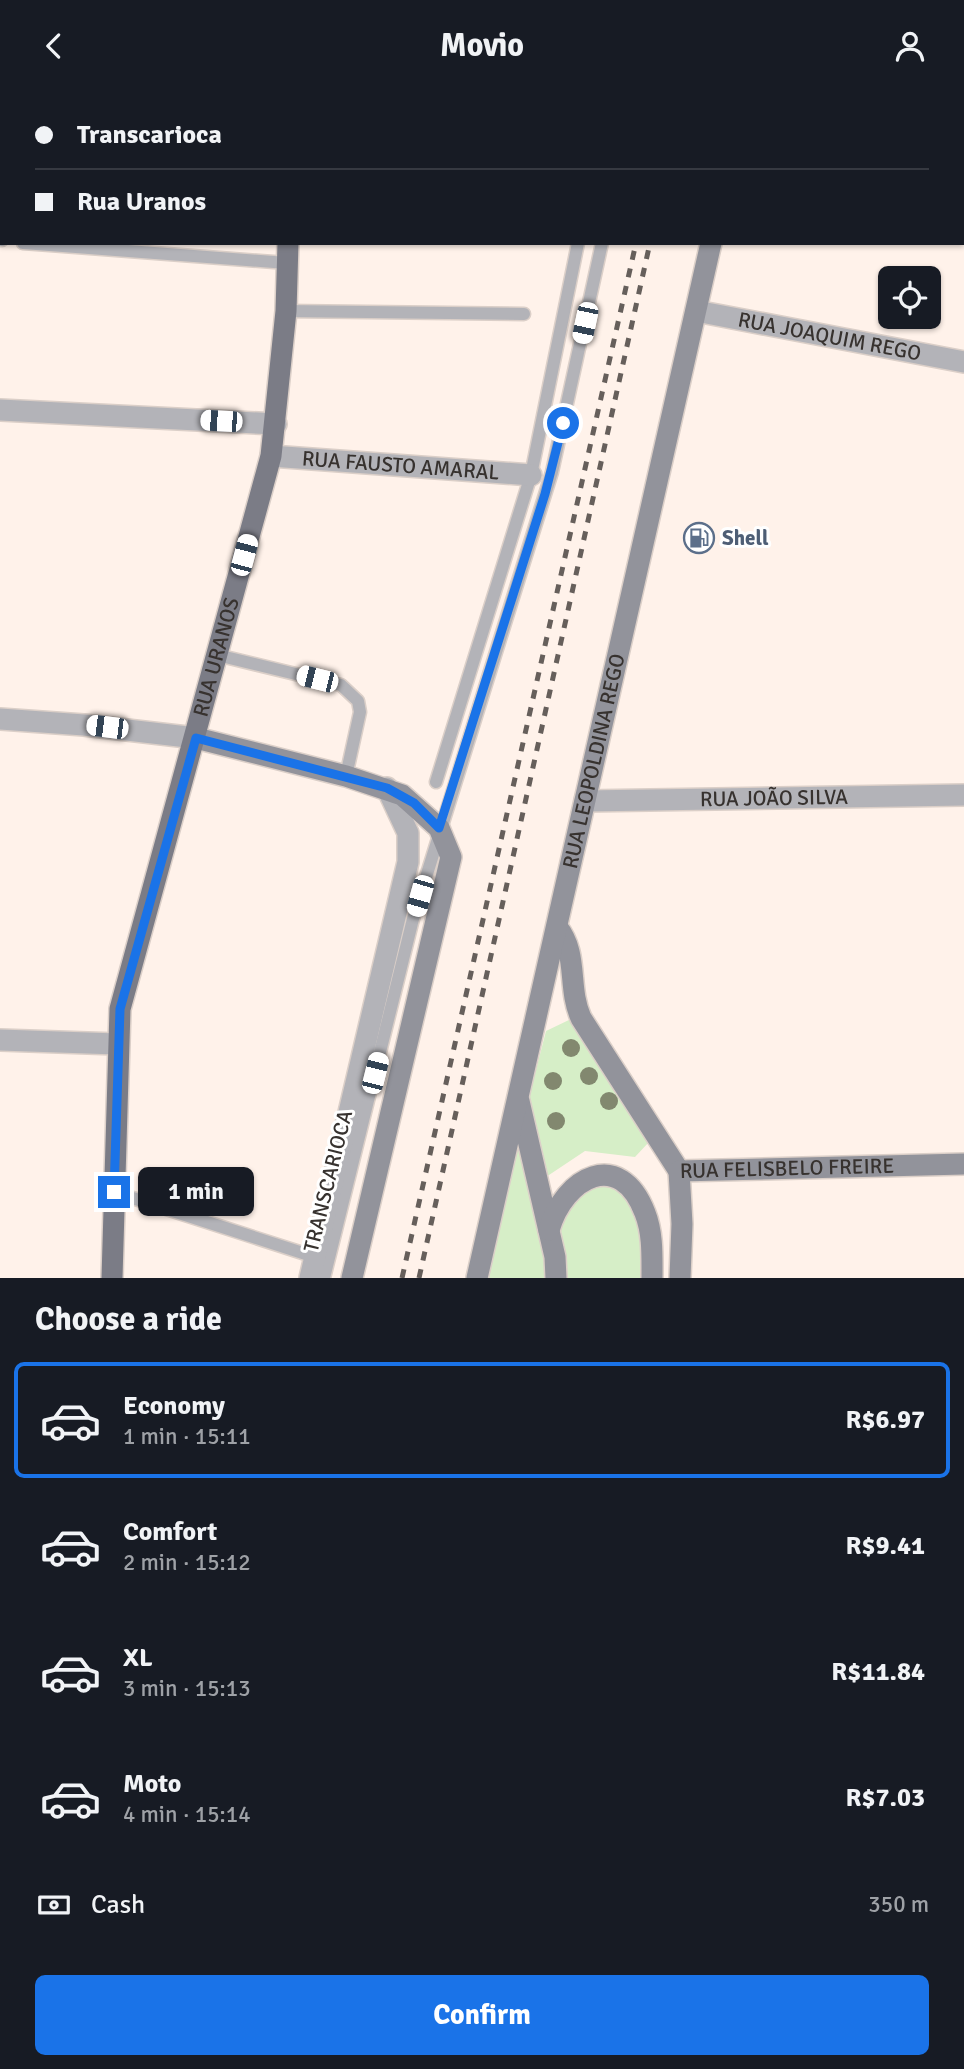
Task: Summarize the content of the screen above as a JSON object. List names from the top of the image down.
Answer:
{
  "streets": {
    "main road": ["RUA URANOS", "RUA LEOPOLDINA REGO", "RUA FELISBELO FREIRE"],
    "street": ["RUA JOAQUIM REGO", "RUA FAUSTO AMARAL", "RUA JOÃO SILVA"],
    "lane": ["TRANSCARIOCA"]
  },
  "crossings": [
    ["RUA JOAQUIM REGO", "RUA LEOPOLDINA REGO"],
    ["RUA FAUSTO AMARAL", "RUA URANOS"],
    ["RUA LEOPOLDINA REGO", "RUA JOÃO SILVA"],
    ["RUA LEOPOLDINA REGO", "RUA FELISBELO FREIRE"]
  ],
  "places": {
    "fuel station": ["Shell"]
  },
  "page": {
    "header": "Movio",
    "banner": ["Transcarioca", "Rua Uranos"],
    "bubble": "1 min",
    "heading": "Choose a ride",
    "list": [
      {
        "name": "Economy",
        "note": "1 min · 15:11",
        "value": "R$6.97"
      },
      {
        "name": "Comfort",
        "note": "2 min · 15:12",
        "value": "R$9.41"
      },
      {
        "name": "XL",
        "note": "3 min · 15:13",
        "value": "R$11.84"
      },
      {
        "name": "Moto",
        "note": "4 min · 15:14",
        "value": "R$7.03"
      }
    ],
    "pay": ["Cash", "350 m"],
    "buttons": "Confirm"
  }
}
